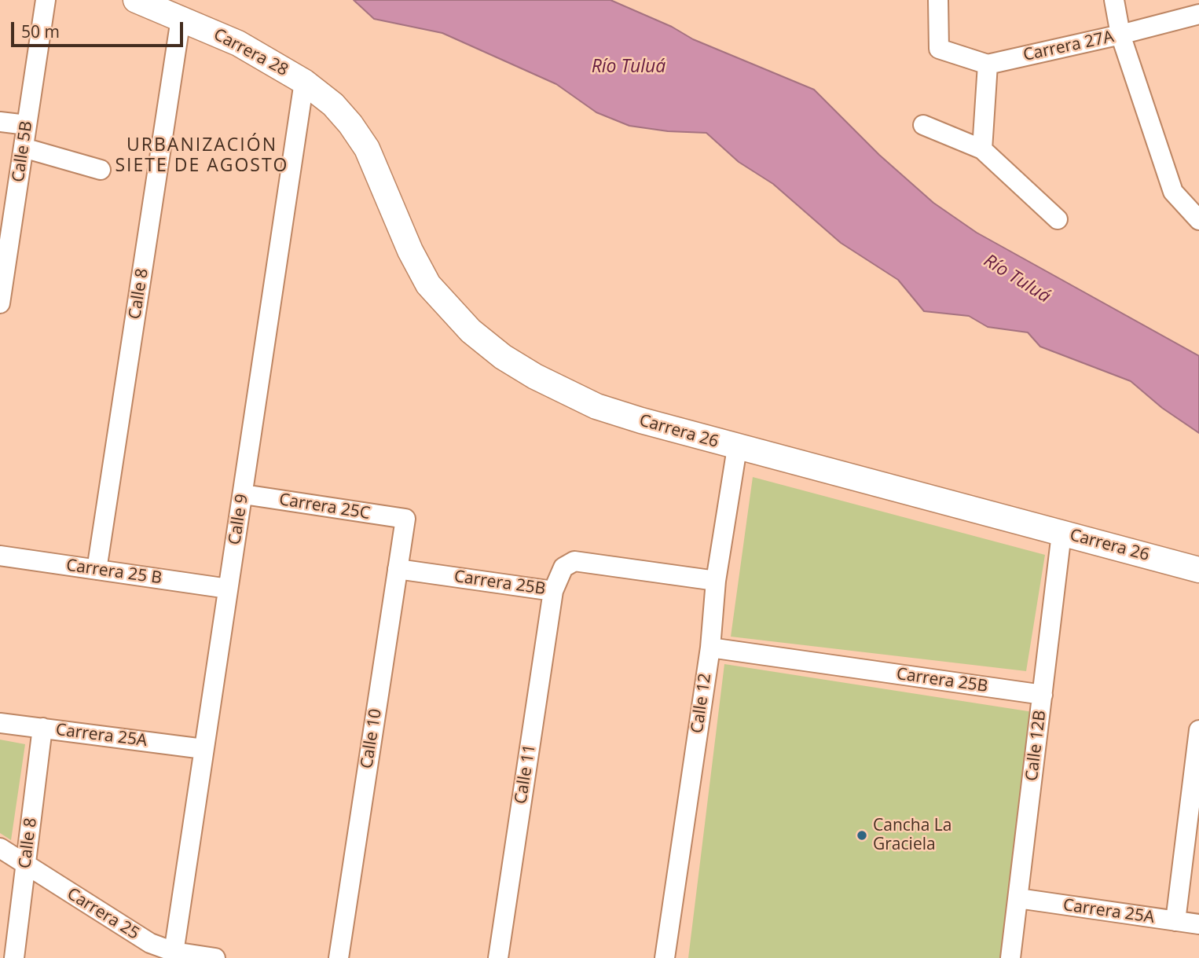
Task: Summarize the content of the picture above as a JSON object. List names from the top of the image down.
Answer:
{
  "streets": {
    "street": [
      "Carrera 27A",
      "Carrera 28",
      "Calle 5B",
      "Calle 8",
      "Carrera 26",
      "Carrera 25C",
      "Calle 9",
      "Carrera 25 B",
      "Carrera 25B",
      "Calle 12",
      "Carrera 25A",
      "Calle 10",
      "Calle 12B",
      "Calle 11",
      "Carrera 25"
    ]
  },
  "crossings": [
    ["Carrera 28", "Calle 8"],
    ["Carrera 28", "Carrera 26"],
    ["Carrera 28", "Calle 9"],
    ["Calle 8", "Carrera 25 B"],
    ["Calle 8", "Carrera 25A"],
    ["Calle 8", "Carrera 25"],
    ["Carrera 26", "Calle 9"],
    ["Carrera 26", "Calle 12"],
    ["Carrera 26", "Calle 12B"],
    ["Carrera 25C", "Calle 9"],
    ["Carrera 25C", "Calle 10"],
    ["Calle 9", "Carrera 25 B"],
    ["Calle 9", "Carrera 25A"],
    ["Calle 9", "Carrera 25"],
    ["Carrera 25B", "Calle 12"],
    ["Carrera 25B", "Calle 10"],
    ["Carrera 25B", "Calle 12B"],
    ["Carrera 25B", "Calle 11"],
    ["Carrera 25A", "Calle 12B"]
  ],
  "districts": ["URBANIZACIÓN SIETE DE AGOSTO"],
  "water": ["Río Tuluá"],
  "places": ["Cancha La Graciela"],
  "scale_bar": "50 m"
}
